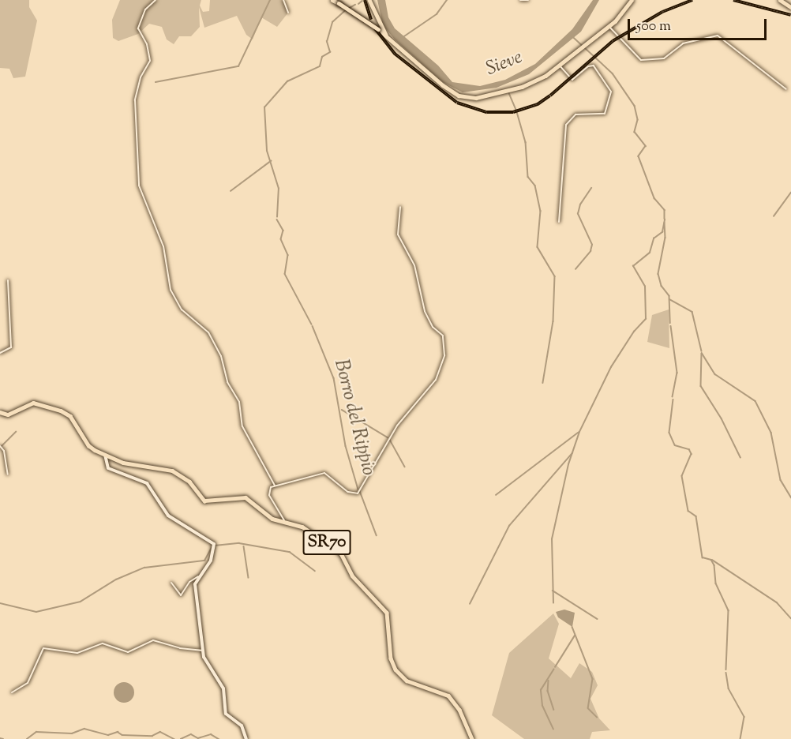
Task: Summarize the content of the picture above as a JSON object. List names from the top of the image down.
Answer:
{
  "streets": {
    "main road": ["SR70"]
  },
  "water": ["Sieve", "Borro del Rippio"],
  "scale_bar": "500 m"
}
